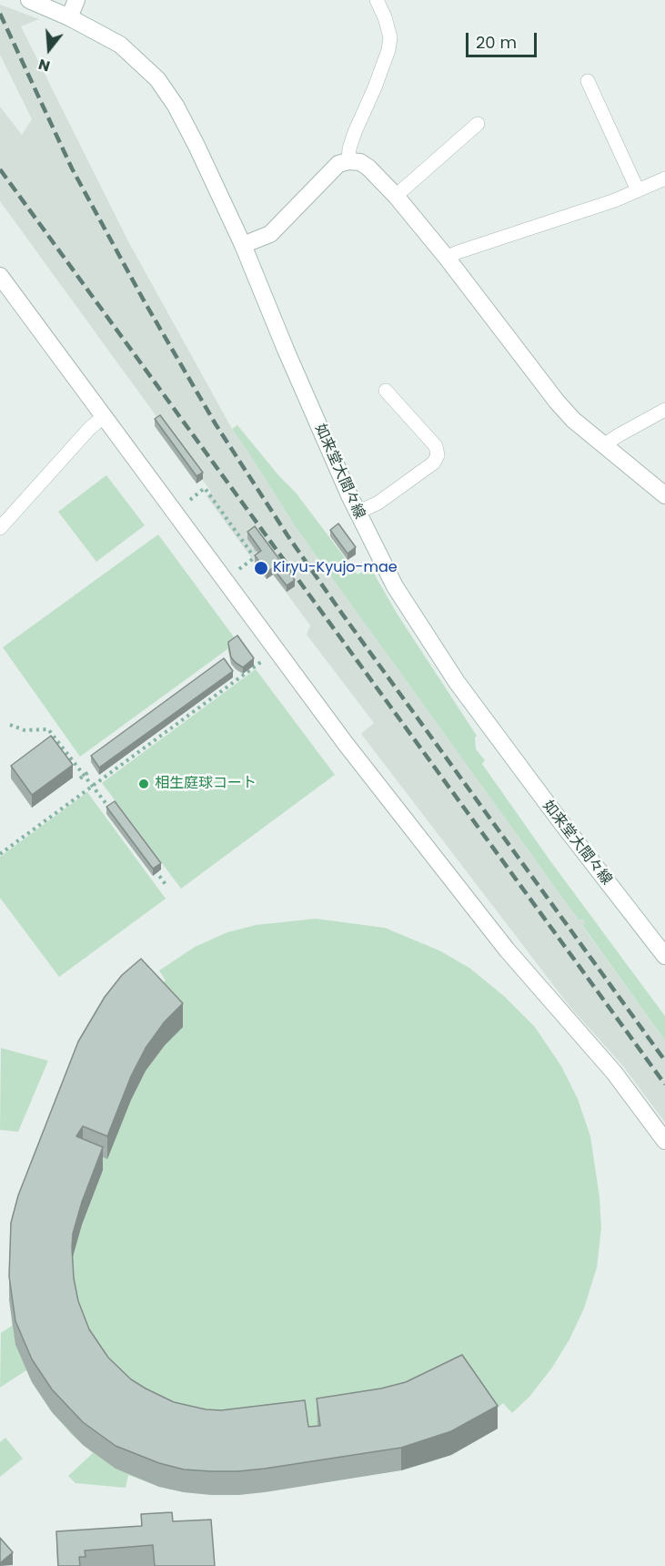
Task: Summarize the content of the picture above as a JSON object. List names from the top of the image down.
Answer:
{
  "streets": {
    "street": ["如来堂大間々線"]
  },
  "places": ["Kiryu-Kyujo-mae", "相生庭球コート"],
  "scale_bar": "20 m",
  "north": "bottom"
}
